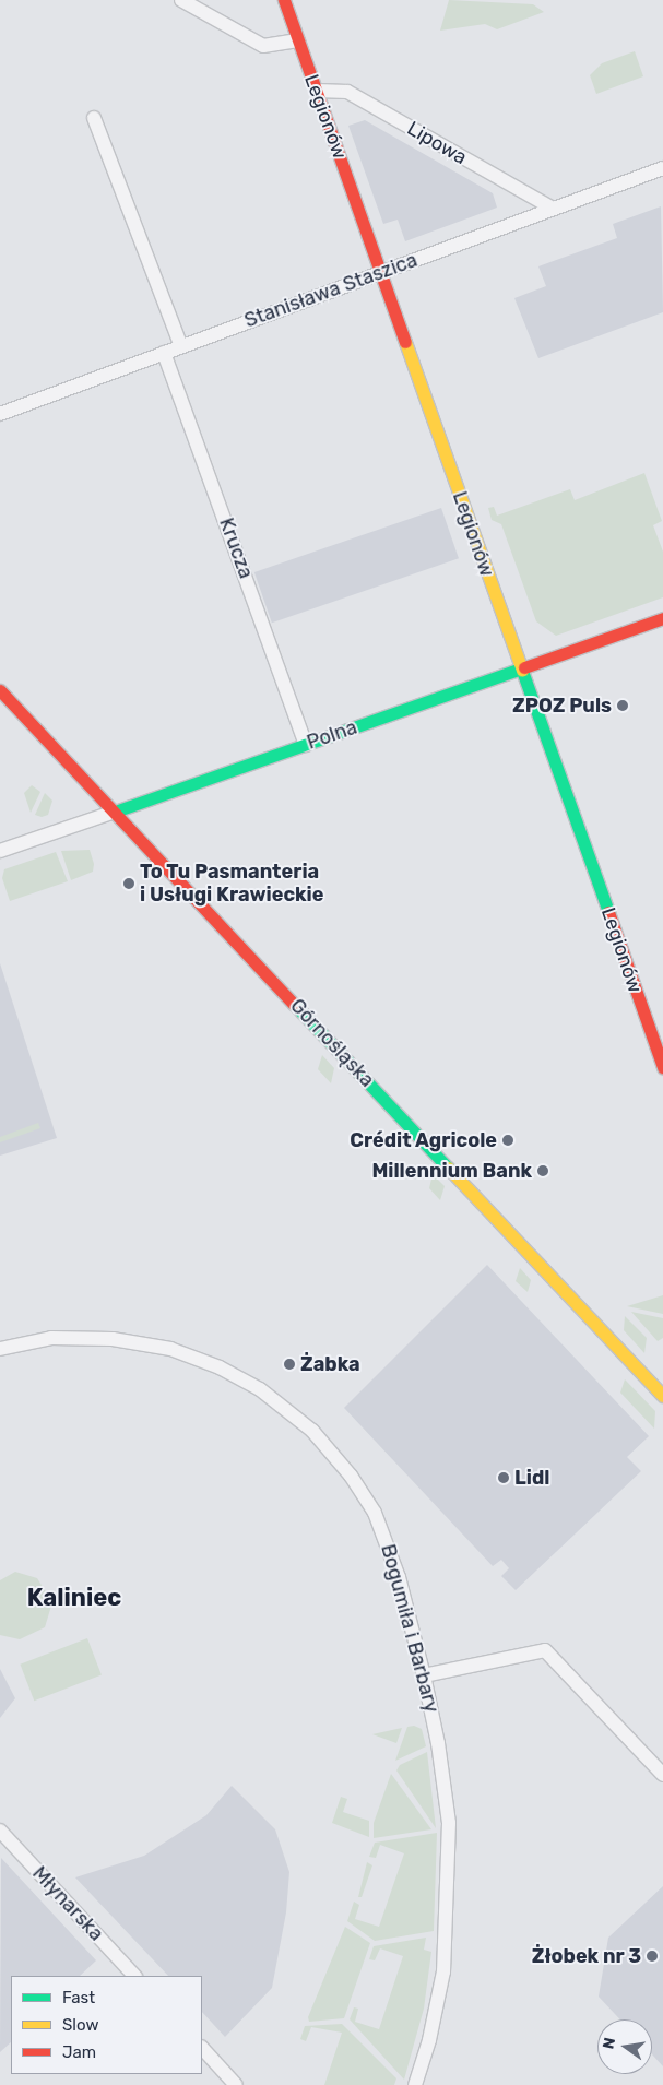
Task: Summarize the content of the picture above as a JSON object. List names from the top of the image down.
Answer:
{
  "streets": {
    "street": [
      "Legionów",
      "Lipowa",
      "Stanisława Staszica",
      "Krucza",
      "Polna",
      "Górnośląska",
      "Bogumiła i Barbary",
      "Młynarska"
    ]
  },
  "crossings": [
    ["Legionów", "Lipowa"],
    ["Legionów", "Stanisława Staszica"],
    ["Legionów", "Polna"],
    ["Lipowa", "Stanisława Staszica"],
    ["Stanisława Staszica", "Krucza"],
    ["Krucza", "Polna"],
    ["Polna", "Górnośląska"]
  ],
  "districts": ["Kaliniec"],
  "places": [
    "ZPOZ Puls",
    "To Tu Pasmanteria i Usługi Krawieckie",
    "Crédit Agricole",
    "Millennium Bank",
    "Żabka",
    "Lidl",
    "Żłobek nr 3"
  ],
  "legend": ["Fast", "Slow", "Jam"],
  "north": "left"
}
